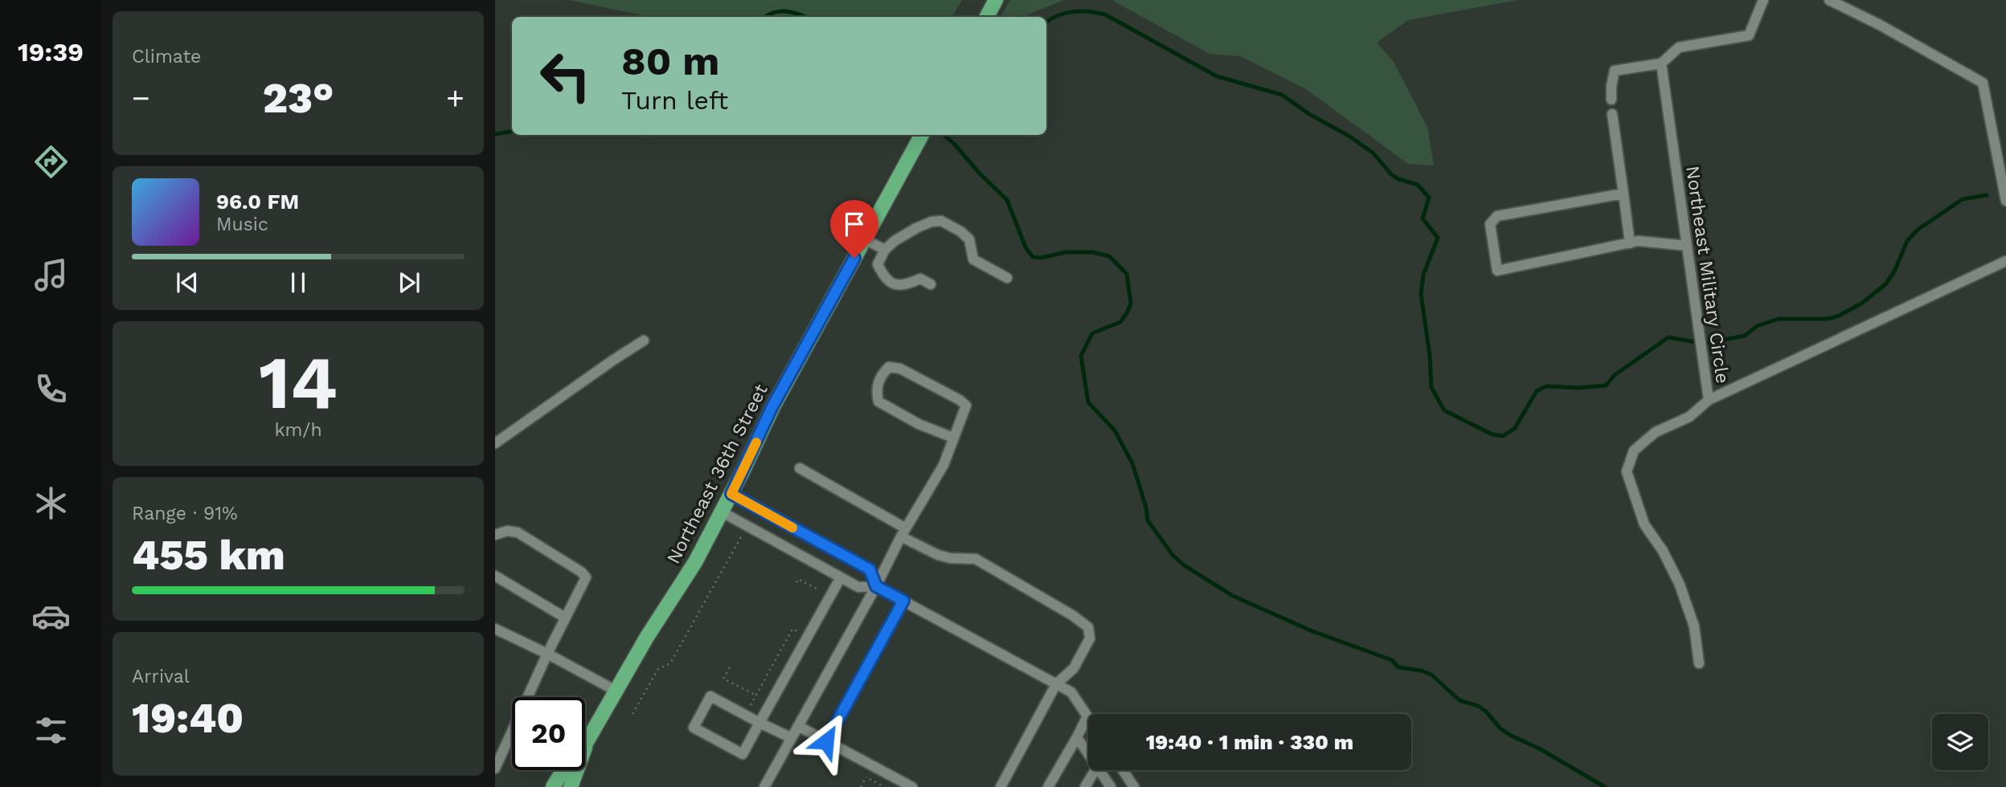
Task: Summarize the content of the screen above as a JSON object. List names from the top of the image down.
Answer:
{
  "streets": {
    "main road": ["Northeast 36th Street"],
    "street": ["Northeast Military Circle"]
  },
  "page": {
    "tabs": "19:39",
    "tile": [
      "Climate",
      ["14", "km/h"],
      ["Range · 91%", "455 km"],
      ["Arrival", "19:40"]
    ],
    "turn": ["80 m", "Turn left"],
    "heat": ["−", "23°", "+"],
    "song": ["96.0 FM", "Music"],
    "limit": "20",
    "trip": "19:40 · 1 min · 330 m"
  }
}
